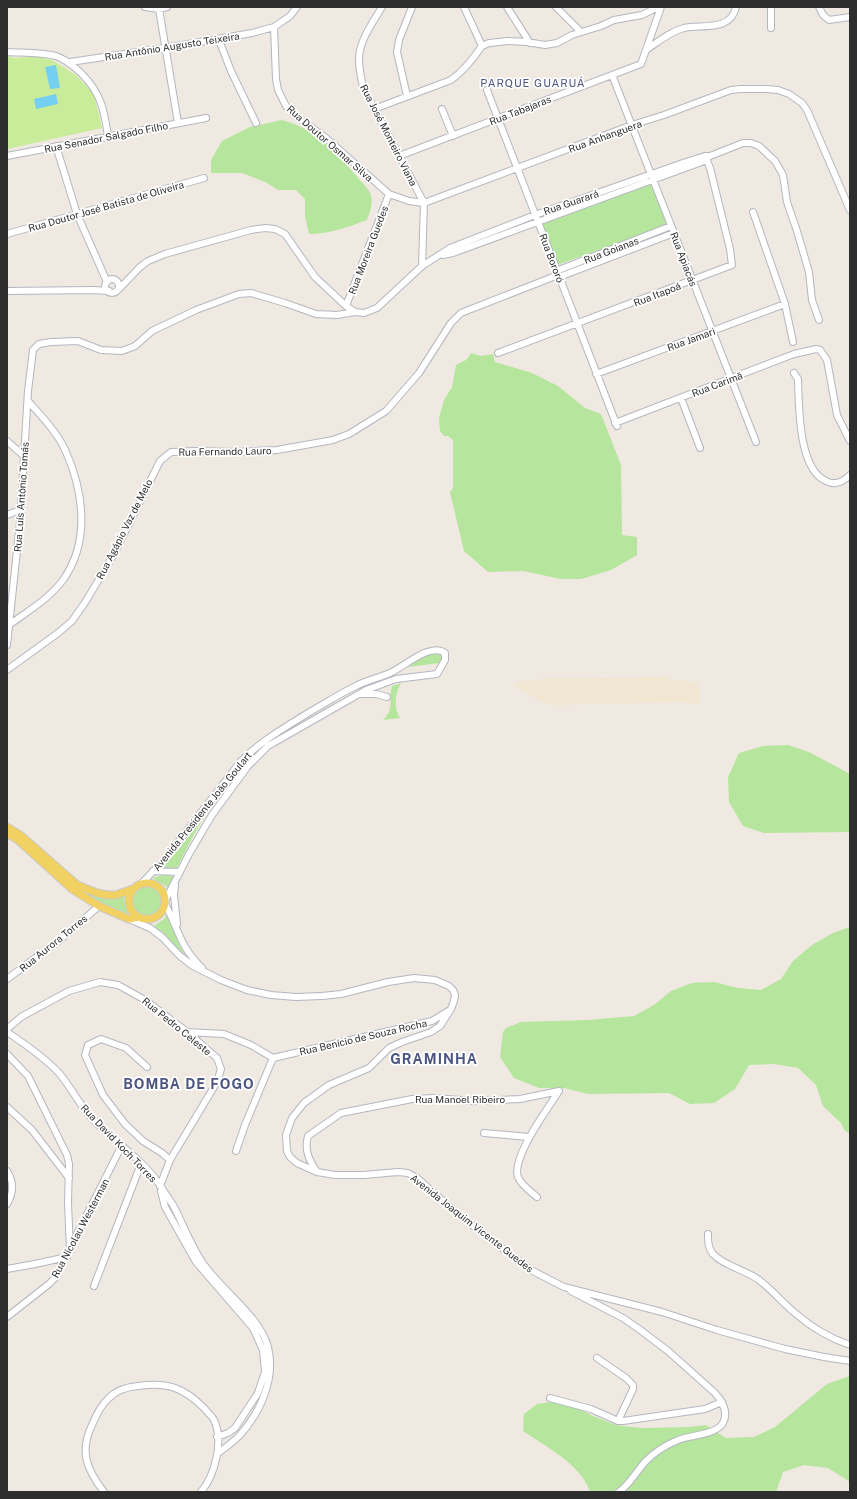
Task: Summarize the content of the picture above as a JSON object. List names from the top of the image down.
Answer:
{
  "streets": {
    "main road": ["Avenida Joaquim Vicente Guedes"],
    "street": [
      "Rua Antônio Augusto Teixeira",
      "Rua Tabajaras",
      "Rua José Monteiro Viana",
      "Rua Anhanguera",
      "Rua Senador Salgado Filho",
      "Rua Doutor Osmar Silva",
      "Rua Guarará",
      "Rua Doutor José Batista de Oliveira",
      "Rua Moreira Guedes",
      "Rua Goianas",
      "Rua Bororó",
      "Rua Apiacás",
      "Rua Itapoá",
      "Rua Jamari",
      "Rua Carimã",
      "Rua Fernando Lauro",
      "Rua Luís Antônio Tomás",
      "Rua Agápio Vaz de Melo",
      "Avenida Presidente João Goulart",
      "Rua Aurora Torres",
      "Rua Pedro Celeste",
      "Rua Benício de Souza Rocha",
      "Rua Manoel Ribeiro",
      "Rua David Koch Torres",
      "Rua Nicolau Westerman"
    ]
  },
  "crossings": [
    ["Rua Antônio Augusto Teixeira", "Rua Doutor Osmar Silva"],
    ["Rua Tabajaras", "Rua José Monteiro Viana"],
    ["Rua Tabajaras", "Rua Bororó"],
    ["Rua Tabajaras", "Rua Apiacás"],
    ["Rua José Monteiro Viana", "Rua Anhanguera"],
    ["Rua José Monteiro Viana", "Rua Doutor Osmar Silva"],
    ["Rua José Monteiro Viana", "Rua Guarará"],
    ["Rua Anhanguera", "Rua Doutor Osmar Silva"],
    ["Rua Anhanguera", "Rua Bororó"],
    ["Rua Anhanguera", "Rua Apiacás"],
    ["Rua Doutor Osmar Silva", "Rua Moreira Guedes"],
    ["Rua Guarará", "Rua Bororó"],
    ["Rua Guarará", "Rua Apiacás"],
    ["Rua Guarará", "Rua Itapoá"],
    ["Rua Guarará", "Rua Luís Antônio Tomás"],
    ["Rua Goianas", "Rua Bororó"],
    ["Rua Goianas", "Rua Apiacás"],
    ["Rua Goianas", "Rua Fernando Lauro"],
    ["Rua Bororó", "Rua Itapoá"],
    ["Rua Bororó", "Rua Jamari"],
    ["Rua Bororó", "Rua Carimã"],
    ["Rua Apiacás", "Rua Itapoá"],
    ["Rua Apiacás", "Rua Jamari"],
    ["Rua Apiacás", "Rua Carimã"],
    ["Rua Fernando Lauro", "Rua Agápio Vaz de Melo"],
    ["Avenida Presidente João Goulart", "Avenida Joaquim Vicente Guedes"],
    ["Rua Aurora Torres", "Avenida Joaquim Vicente Guedes"],
    ["Rua Pedro Celeste", "Rua David Koch Torres"],
    ["Rua Benício de Souza Rocha", "Avenida Joaquim Vicente Guedes"],
    ["Rua Manoel Ribeiro", "Avenida Joaquim Vicente Guedes"],
    ["Rua David Koch Torres", "Rua Nicolau Westerman"]
  ],
  "districts": ["PARQUE GUARUÁ", "GRAMINHA", "BOMBA DE FOGO"]
}
